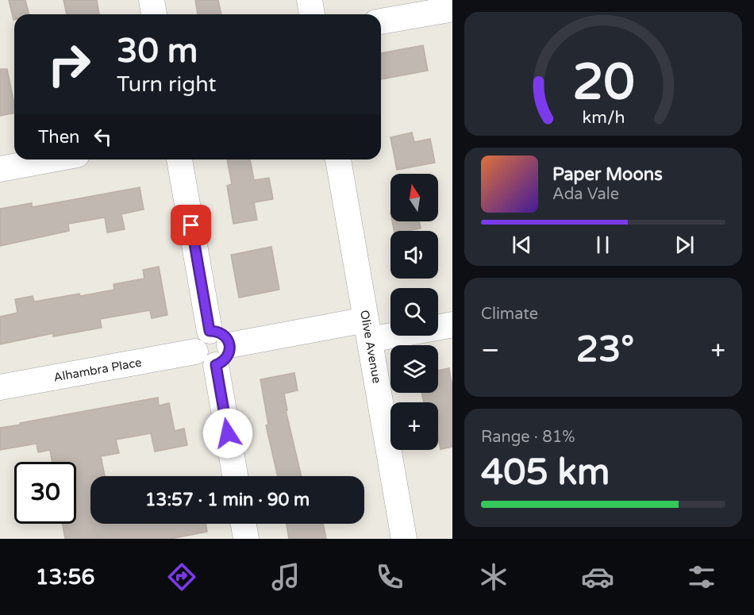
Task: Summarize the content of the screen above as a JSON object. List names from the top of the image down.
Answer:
{
  "streets": {
    "street": ["Olive Avenue", "Alhambra Place"]
  },
  "north": "top",
  "page": {
    "turn": ["30 m", "Turn right"],
    "then": "Then",
    "song": ["Paper Moons", "Ada Vale"],
    "map_buttons": "+",
    "tile": [
      "Climate",
      ["Range · 81%", "405 km"]
    ],
    "heat": ["−", "23°", "+"],
    "limit": "30",
    "trip": "13:57 · 1 min · 90 m",
    "tabs": "13:56",
    "gauge": ["20", "km/h"]
  }
}
